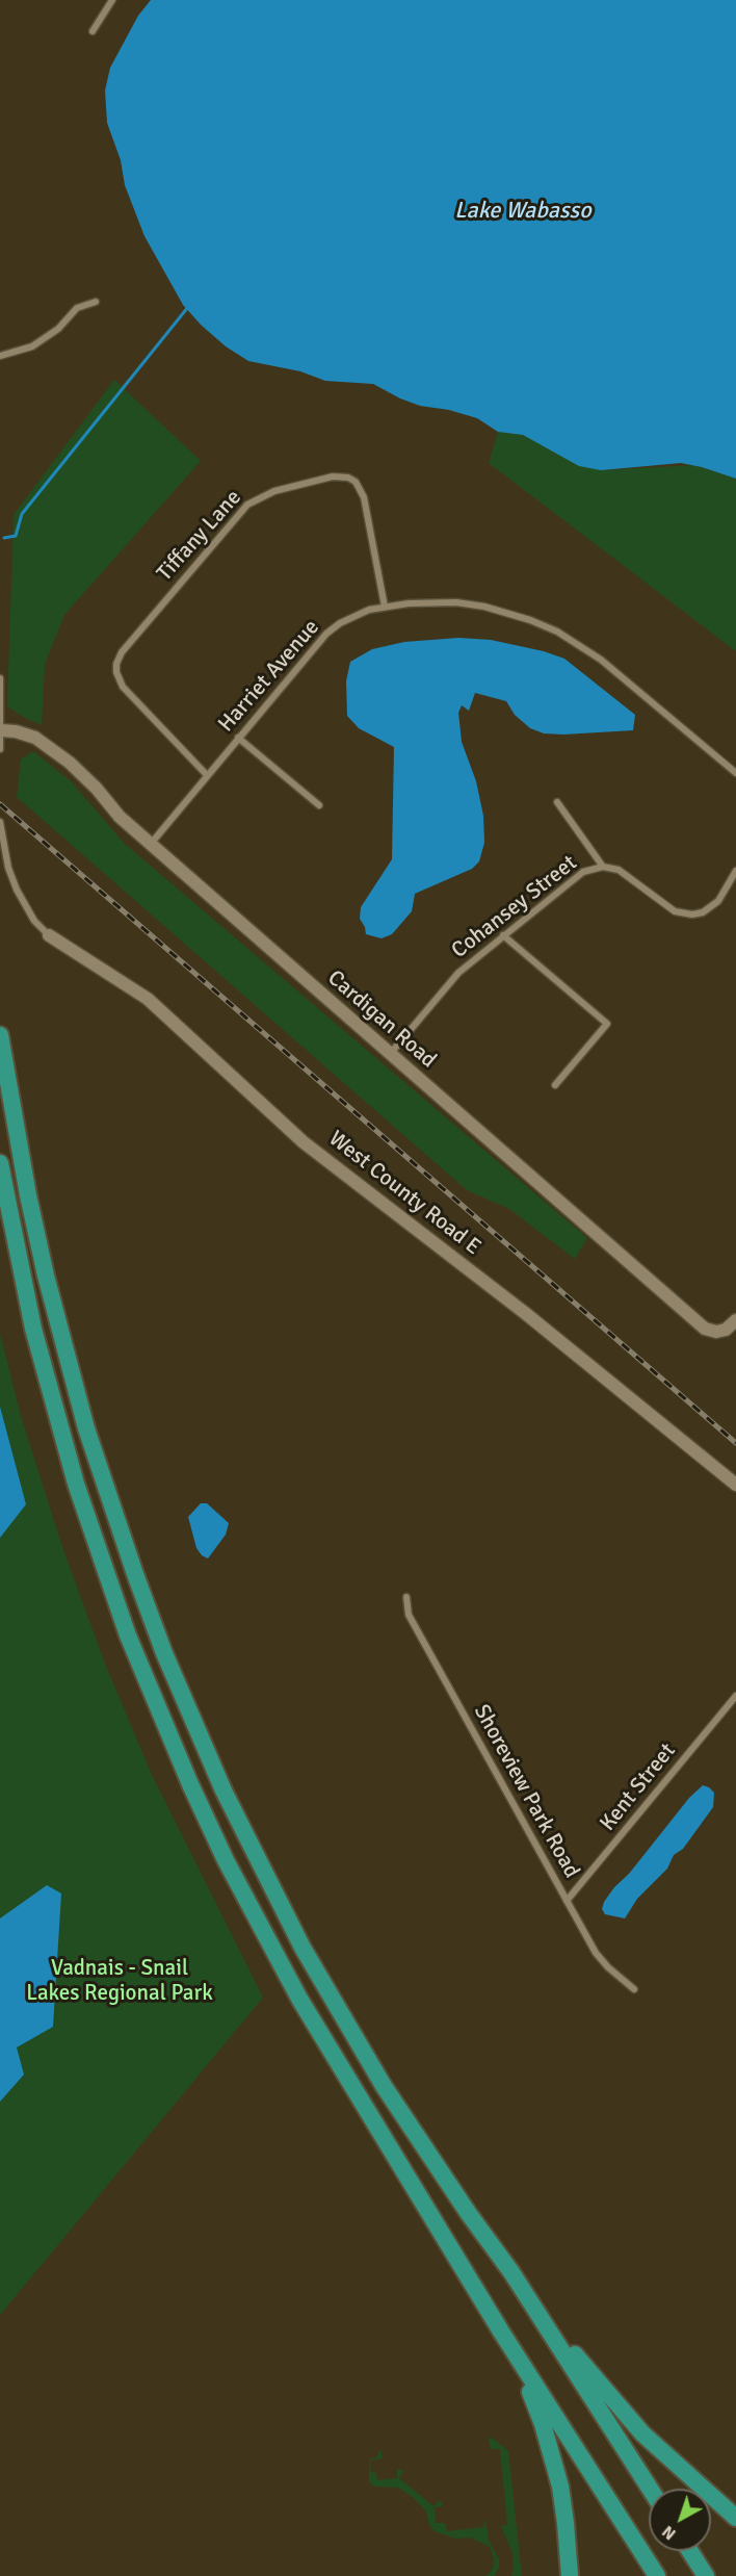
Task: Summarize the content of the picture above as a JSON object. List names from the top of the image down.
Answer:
{
  "streets": {
    "street": [
      "Tiffany Lane",
      "Harriet Avenue",
      "Cohansey Street",
      "Cardigan Road",
      "West County Road E",
      "Kent Street",
      "Shoreview Park Road"
    ]
  },
  "crossings": [
    ["Tiffany Lane", "Harriet Avenue"],
    ["Harriet Avenue", "Cardigan Road"],
    ["Cohansey Street", "Cardigan Road"],
    ["Kent Street", "Shoreview Park Road"]
  ],
  "water": ["Lake Wabasso"],
  "parks": ["Vadnais - Snail Lakes Regional Park"],
  "north": "bottom left"
}
